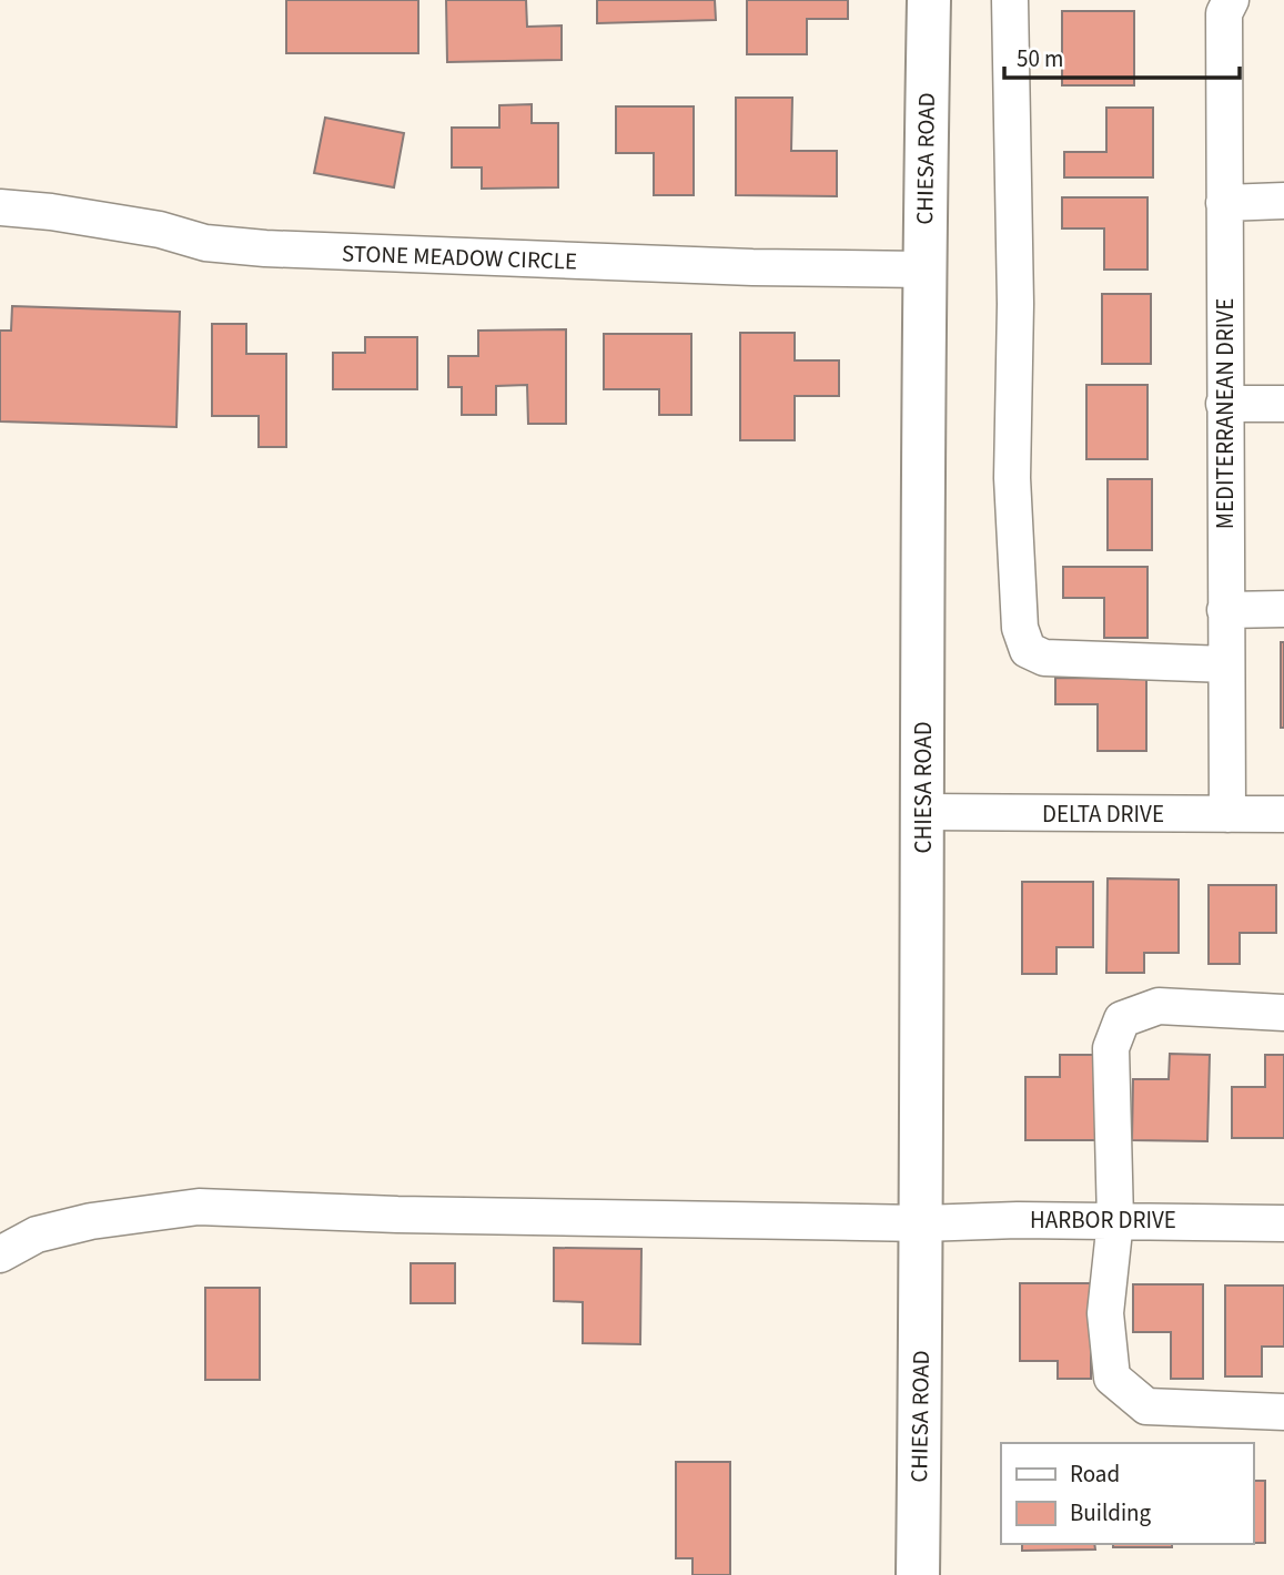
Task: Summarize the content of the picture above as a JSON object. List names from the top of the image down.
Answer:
{
  "streets": {
    "main road": ["CHIESA ROAD"],
    "street": [
      "STONE MEADOW CIRCLE",
      "MEDITERRANEAN DRIVE",
      "DELTA DRIVE",
      "HARBOR DRIVE"
    ]
  },
  "crossings": [
    ["CHIESA ROAD", "STONE MEADOW CIRCLE"],
    ["CHIESA ROAD", "DELTA DRIVE"],
    ["CHIESA ROAD", "HARBOR DRIVE"],
    ["MEDITERRANEAN DRIVE", "DELTA DRIVE"]
  ],
  "legend": ["Road", "Building"],
  "scale_bar": "50 m"
}
